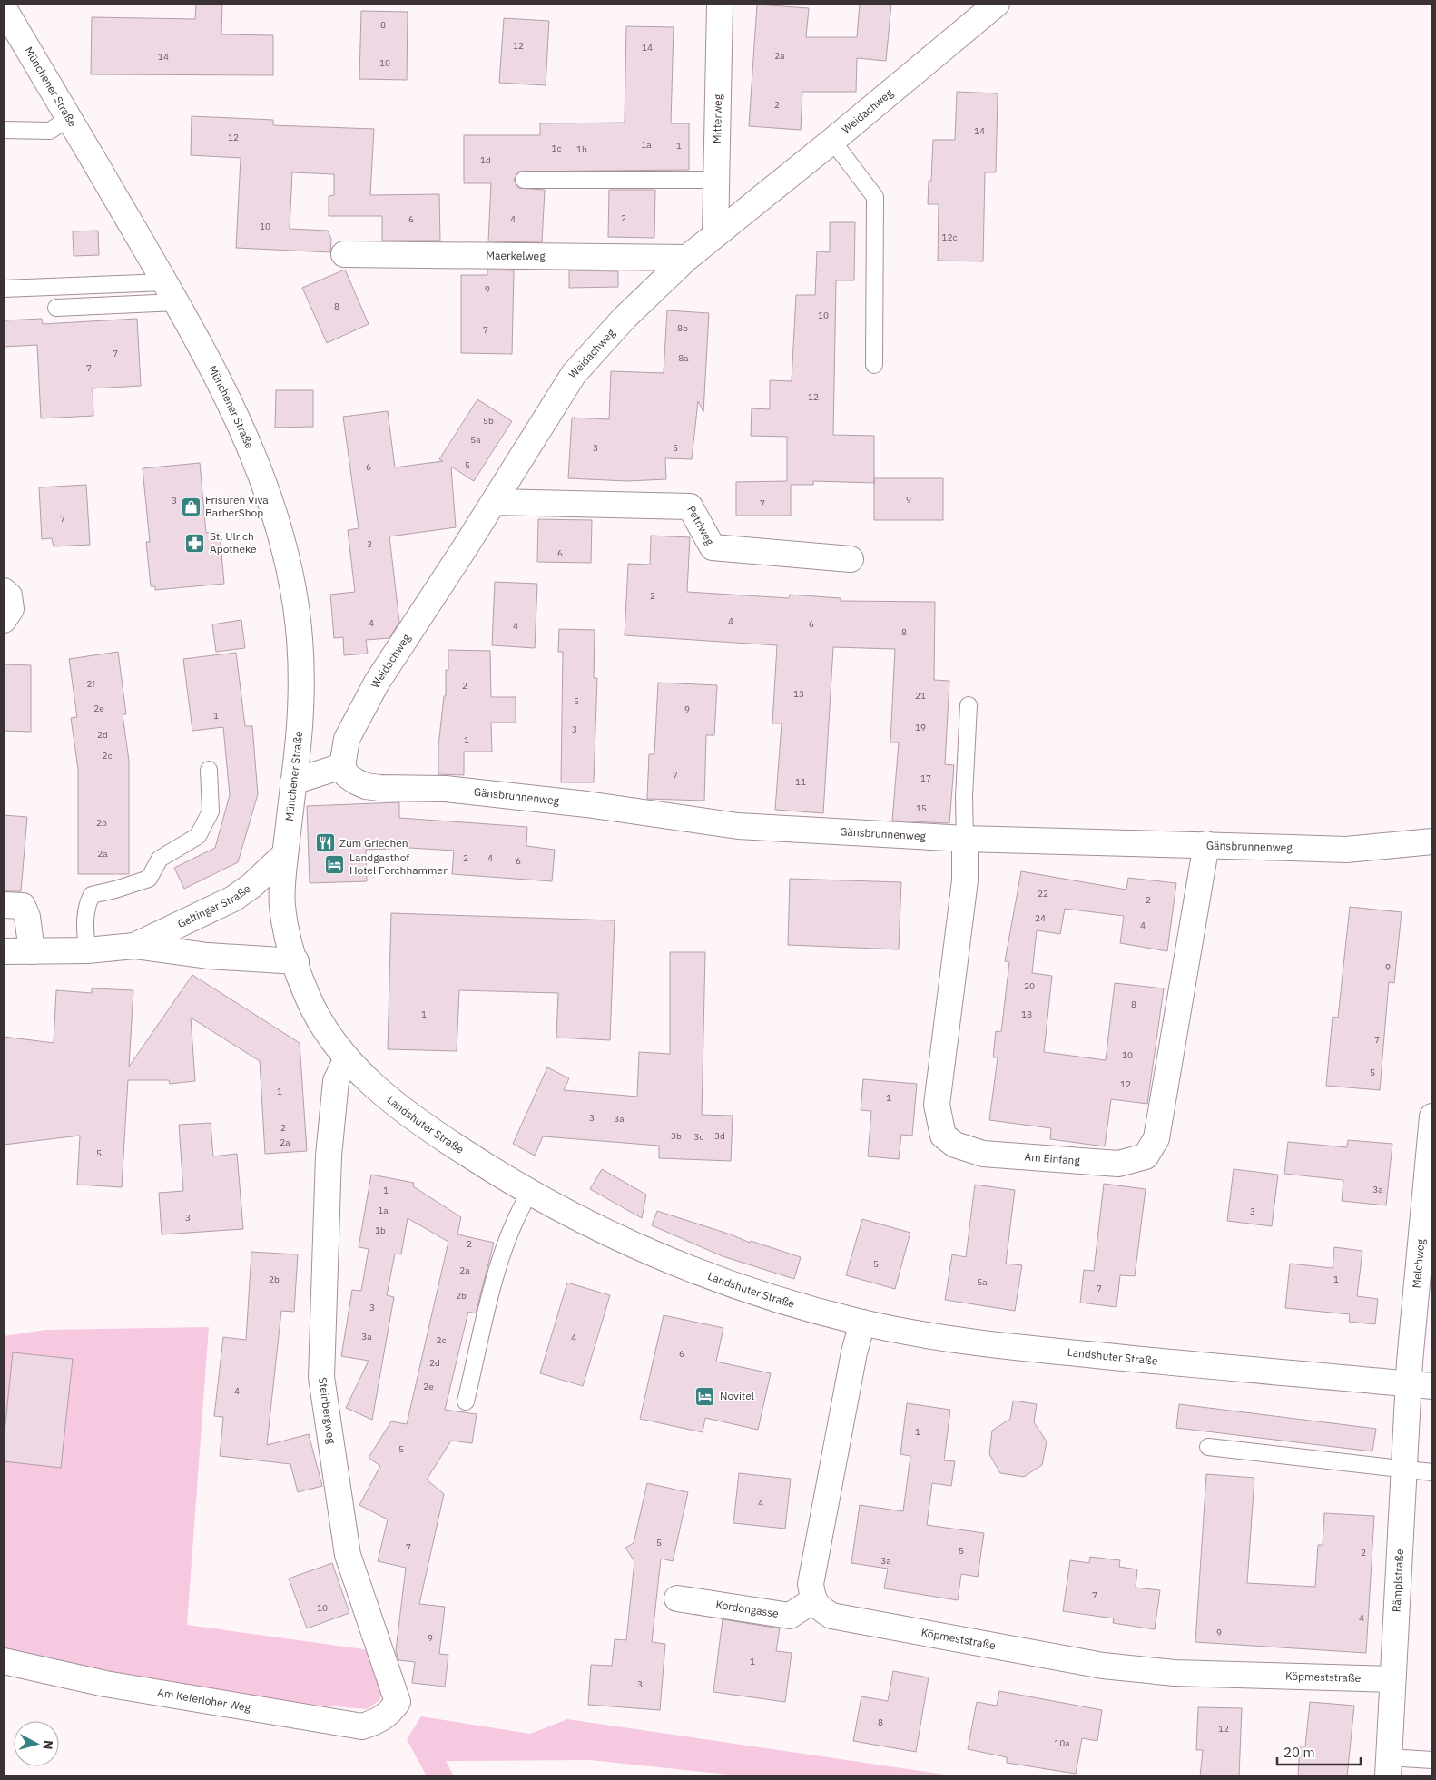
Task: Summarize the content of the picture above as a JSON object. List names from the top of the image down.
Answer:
{
  "streets": {
    "street": [
      "Münchener Straße",
      "Weidachweg",
      "Mitterweg",
      "Maerkelweg",
      "Petriweg",
      "Gänsbrunnenweg",
      "Geltinger Straße",
      "Landshuter Straße",
      "Am Einfang",
      "Melchweg",
      "Steinbergweg",
      "Rämplstraße",
      "Kordongasse",
      "Köpmeststraße",
      "Am Keferloher Weg"
    ]
  },
  "crossings": [
    ["Münchener Straße", "Geltinger Straße"],
    ["Münchener Straße", "Landshuter Straße"],
    ["Weidachweg", "Mitterweg"],
    ["Weidachweg", "Maerkelweg"],
    ["Weidachweg", "Petriweg"],
    ["Weidachweg", "Gänsbrunnenweg"],
    ["Gänsbrunnenweg", "Am Einfang"],
    ["Geltinger Straße", "Landshuter Straße"],
    ["Landshuter Straße", "Melchweg"],
    ["Landshuter Straße", "Steinbergweg"],
    ["Landshuter Straße", "Rämplstraße"],
    ["Melchweg", "Rämplstraße"],
    ["Steinbergweg", "Am Keferloher Weg"],
    ["Rämplstraße", "Köpmeststraße"],
    ["Kordongasse", "Köpmeststraße"]
  ],
  "places": {
    "shop": ["Frisuren Viva BarberShop"],
    "pharmacy": ["St. Ulrich Apotheke"],
    "restaurant": ["Zum Griechen"],
    "hotel": ["Landgasthof Hotel Forchhammer", "Novitel"]
  },
  "house_numbers": [
    "8",
    "12",
    "14",
    "2a",
    "14",
    "10",
    "2",
    "14",
    "12",
    "1a",
    "1",
    "1c",
    "1b",
    "1d",
    "2",
    "6",
    "4",
    "10",
    "12c",
    "9",
    "8",
    "10",
    "8b",
    "7",
    "7",
    "8a",
    "7",
    "12",
    "5b",
    "5a",
    "3",
    "5",
    "5",
    "6",
    "9",
    "3",
    "7",
    "7",
    "3",
    "6",
    "2",
    "4",
    "4",
    "6",
    "4",
    "8",
    "2f",
    "2",
    "13",
    "21",
    "5",
    "2e",
    "9",
    "1",
    "19",
    "3",
    "2d",
    "1",
    "2c",
    "7",
    "17",
    "11",
    "15",
    "2b",
    "2a",
    "2",
    "4",
    "6",
    "22",
    "2",
    "24",
    "4",
    "9",
    "20",
    "8",
    "1",
    "18",
    "7",
    "10",
    "5",
    "12",
    "1",
    "1",
    "3",
    "3a",
    "2",
    "3b",
    "3d",
    "3c",
    "2a",
    "5",
    "3a",
    "1",
    "1a",
    "3",
    "3",
    "1b",
    "2",
    "5",
    "2a",
    "2b",
    "1",
    "5a",
    "7",
    "2b",
    "3",
    "3a",
    "4",
    "2c",
    "6",
    "2d",
    "2e",
    "4",
    "1",
    "5",
    "4",
    "5",
    "7",
    "5",
    "2",
    "3a",
    "7",
    "10",
    "4",
    "9",
    "9",
    "1",
    "3",
    "8",
    "12",
    "10a"
  ],
  "scale_bar": "20 m",
  "north": "right"
}
